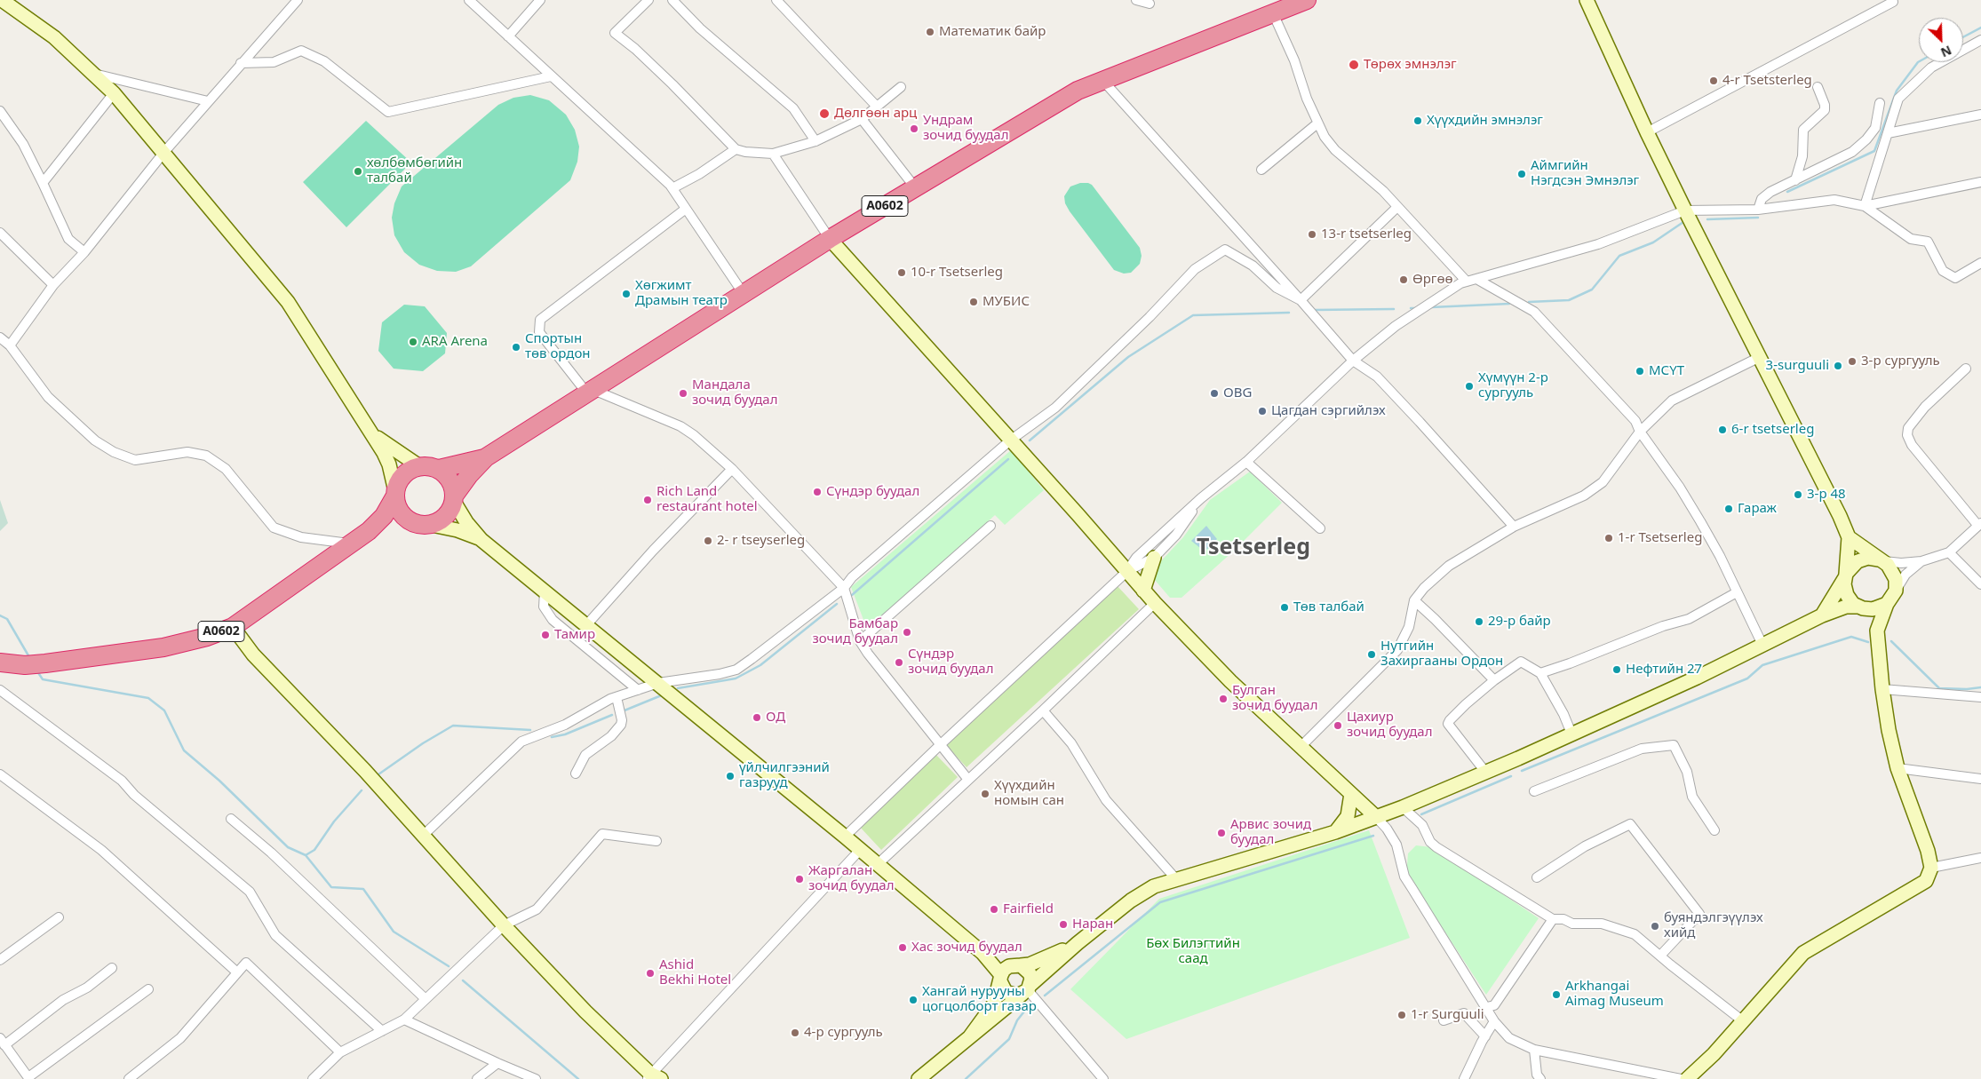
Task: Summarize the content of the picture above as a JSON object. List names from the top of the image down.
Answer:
{
  "streets": {
    "highway": ["A0602"]
  },
  "districts": ["Tsetserleg"],
  "parks": ["Бөх Билэгтийн саад"],
  "places": [
    "Математик байр",
    "Төрөх эмнэлэг",
    "4-r Tsetsterleg",
    "Дөлгөөн арц",
    "Хүүхдийн эмнэлэг",
    "Ундрам зочид буудал",
    "хөлбөмбөгийн талбай",
    "Аймгийн Нэгдсэн Эмнэлэг",
    "13-r tsetserleg",
    "10-r Tsetserleg",
    "Өргөө",
    "Хөгжимт Драмын театр",
    "МУБИС",
    "ARA Arena",
    "Спортын төв ордон",
    "3-р сургууль",
    "3-surguuli",
    "МСҮТ",
    "Хүмүүн 2-р сургууль",
    "Мандала зочид буудал",
    "OBG",
    "Цагдан сэргийлэх",
    "6-r tsetserleg",
    "Сүндэр буудал",
    "3-р 48",
    "Rich Land restaurant hotel",
    "Гараж",
    "1-r Tsetserleg",
    "2- r tseyserleg",
    "Төв талбай",
    "29-р байр",
    "Бамбар зочид буудал",
    "Тамир",
    "Нутгийн Захиргааны Ордон",
    "Сүндэр зочид буудал",
    "Нефтийн 27",
    "Булган зочид буудал",
    "ОД",
    "Цахиур зочид буудал",
    "үйлчилгээний газрууд",
    "Хүүхдийн номын сан",
    "Арвис зочид буудал",
    "Жаргалан зочид буудал",
    "Fairfield",
    "Наран",
    "буяндэлгэүүлэх хийд",
    "Хас зочид буудал",
    "Ashid Bekhi Hotel",
    "Arkhangai Aimag Museum",
    "Хангай нурууны цогцолборт газар",
    "1-r Surguuli",
    "4-р сургууль"
  ],
  "north": "bottom right"
}
